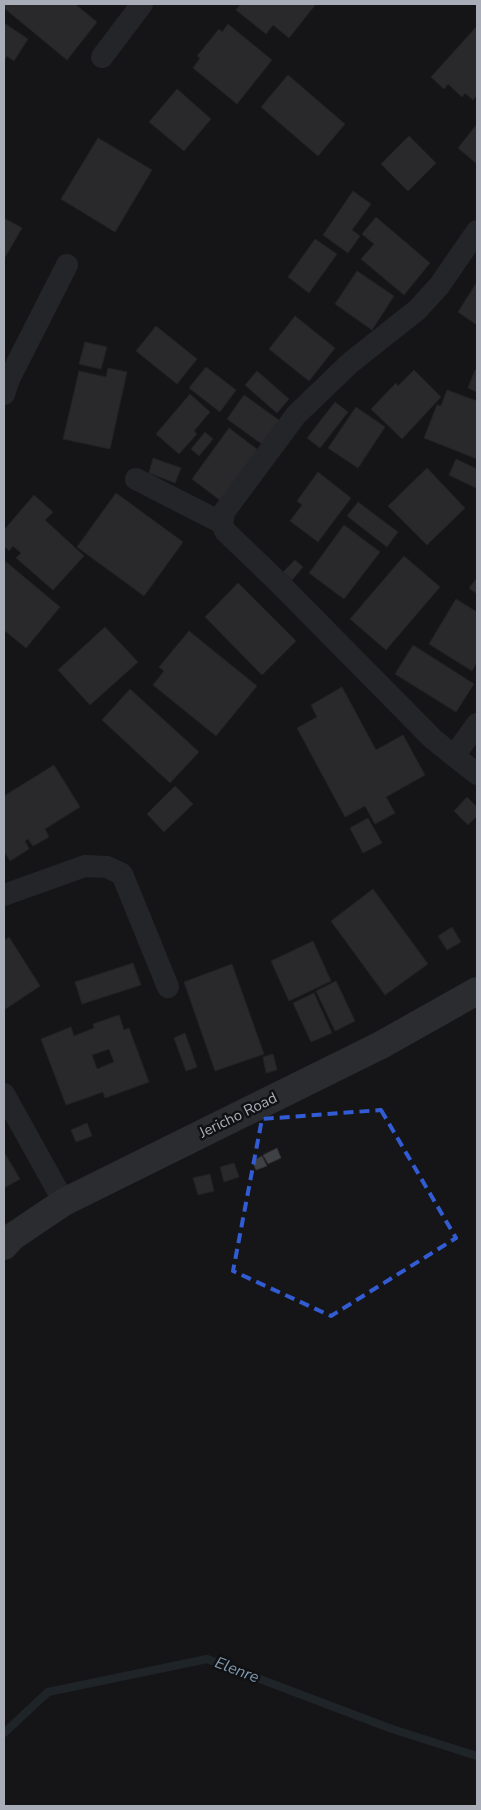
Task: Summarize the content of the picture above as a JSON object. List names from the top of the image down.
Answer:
{
  "streets": {
    "street": ["Jericho Road"]
  },
  "water": ["Elenre"]
}
